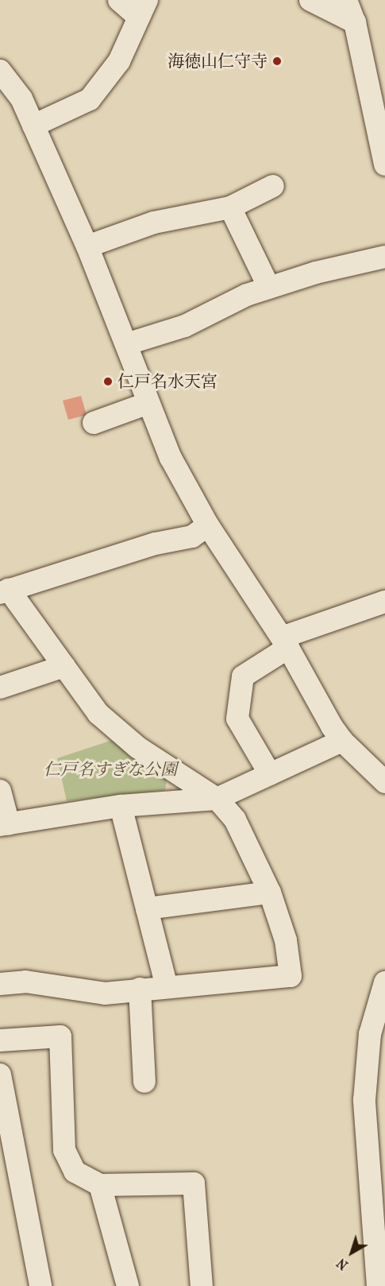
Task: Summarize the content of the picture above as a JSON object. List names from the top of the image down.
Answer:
{
  "parks": ["仁戸名すぎな公園"],
  "places": ["海徳山仁守寺", "仁戸名水天宮"],
  "north": "bottom left"
}
